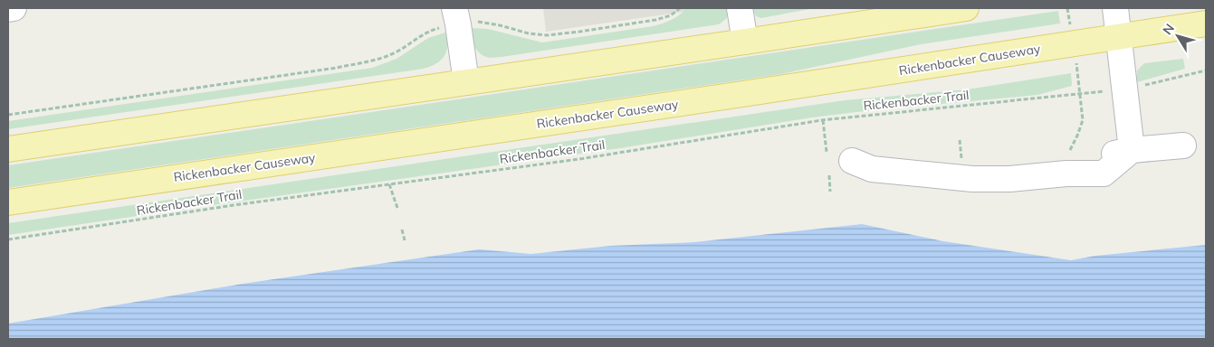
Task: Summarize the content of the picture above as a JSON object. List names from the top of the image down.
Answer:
{
  "streets": {
    "main road": ["Rickenbacker Causeway"],
    "path": ["Rickenbacker Trail"]
  },
  "north": "top left"
}
